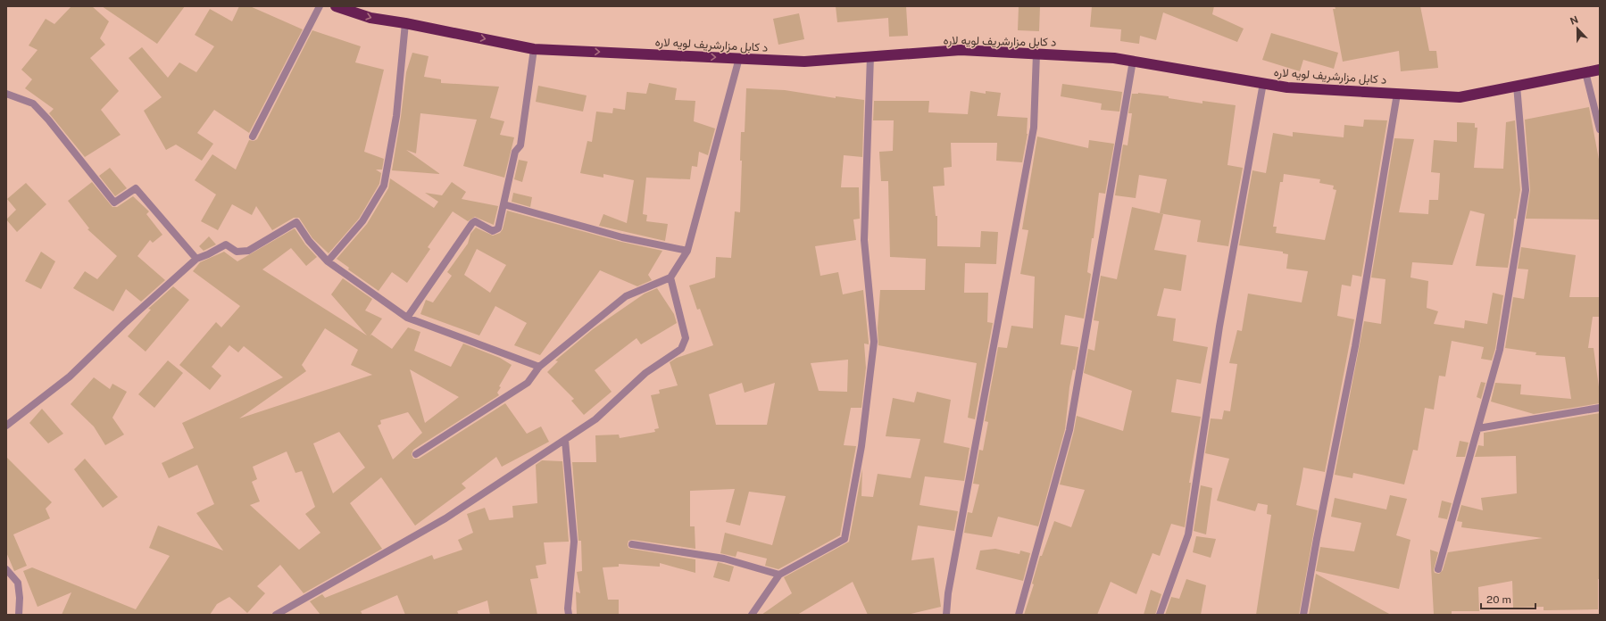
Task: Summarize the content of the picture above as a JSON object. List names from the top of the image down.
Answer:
{
  "streets": {
    "highway": ["د کابل مزارشریف لویه لاره"]
  },
  "scale_bar": "20 m",
  "north": "top"
}
